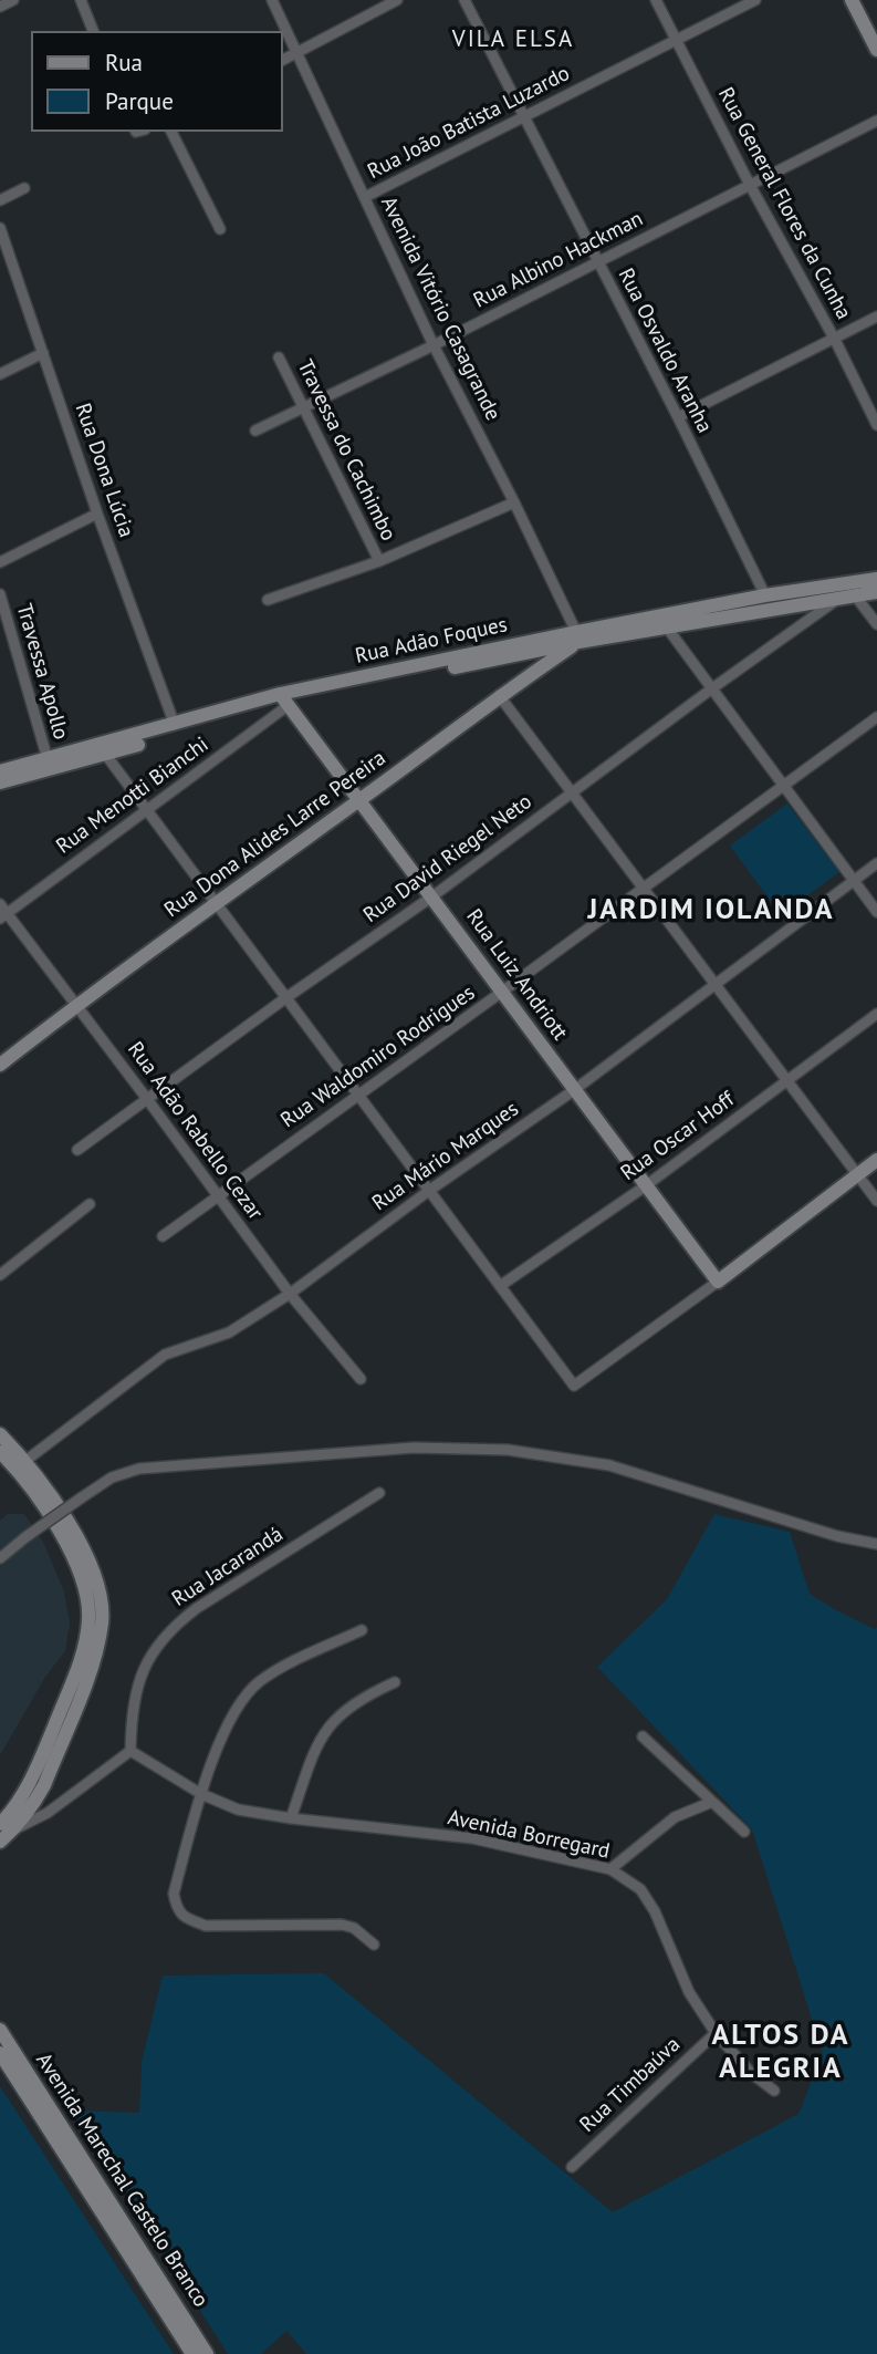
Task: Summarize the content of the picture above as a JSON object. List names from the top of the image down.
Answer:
{
  "streets": {
    "main road": [
      "Rua Adão Foques",
      "Rua Dona Alides Larre Pereira",
      "Rua Luiz Andriott",
      "Avenida Marechal Castelo Branco"
    ],
    "street": [
      "Rua João Batista Luzardo",
      "Rua General Flores da Cunha",
      "Rua Albino Hackman",
      "Avenida Vitório Casagrande",
      "Rua Osvaldo Aranha",
      "Travessa do Cachimbo",
      "Rua Dona Lúcia",
      "Travessa Apollo",
      "Rua Menotti Bianchi",
      "Rua David Riegel Neto",
      "Rua Waldomiro Rodrigues",
      "Rua Adão Rabello Cezar",
      "Rua Oscar Hoff",
      "Rua Mário Marques",
      "Rua Jacarandá",
      "Avenida Borregard",
      "Rua Timbaúva"
    ]
  },
  "crossings": [
    ["Rua João Batista Luzardo", "Rua General Flores da Cunha"],
    ["Rua João Batista Luzardo", "Avenida Vitório Casagrande"],
    ["Rua João Batista Luzardo", "Rua Osvaldo Aranha"],
    ["Rua General Flores da Cunha", "Rua Albino Hackman"],
    ["Rua Albino Hackman", "Avenida Vitório Casagrande"],
    ["Rua Albino Hackman", "Rua Osvaldo Aranha"],
    ["Rua Albino Hackman", "Travessa do Cachimbo"],
    ["Avenida Vitório Casagrande", "Rua Adão Foques"],
    ["Avenida Vitório Casagrande", "Rua Dona Alides Larre Pereira"],
    ["Rua Osvaldo Aranha", "Rua Adão Foques"],
    ["Rua Dona Lúcia", "Rua Adão Foques"],
    ["Rua Adão Foques", "Travessa Apollo"],
    ["Rua Adão Foques", "Rua Menotti Bianchi"],
    ["Rua Adão Foques", "Rua Dona Alides Larre Pereira"],
    ["Rua Adão Foques", "Rua David Riegel Neto"],
    ["Rua Adão Foques", "Rua Luiz Andriott"],
    ["Rua Menotti Bianchi", "Rua Luiz Andriott"],
    ["Rua Menotti Bianchi", "Rua Adão Rabello Cezar"],
    ["Rua Dona Alides Larre Pereira", "Rua Luiz Andriott"],
    ["Rua Dona Alides Larre Pereira", "Rua Adão Rabello Cezar"],
    ["Rua David Riegel Neto", "Rua Luiz Andriott"],
    ["Rua David Riegel Neto", "Rua Adão Rabello Cezar"],
    ["Rua Luiz Andriott", "Rua Waldomiro Rodrigues"],
    ["Rua Luiz Andriott", "Rua Oscar Hoff"],
    ["Rua Luiz Andriott", "Rua Mário Marques"],
    ["Rua Waldomiro Rodrigues", "Rua Adão Rabello Cezar"],
    ["Rua Adão Rabello Cezar", "Rua Mário Marques"],
    ["Rua Jacarandá", "Avenida Borregard"],
    ["Avenida Borregard", "Rua Timbaúva"]
  ],
  "districts": ["VILA ELSA", "JARDIM IOLANDA", "ALTOS DA ALEGRIA"],
  "legend": ["Rua", "Parque"]
}
